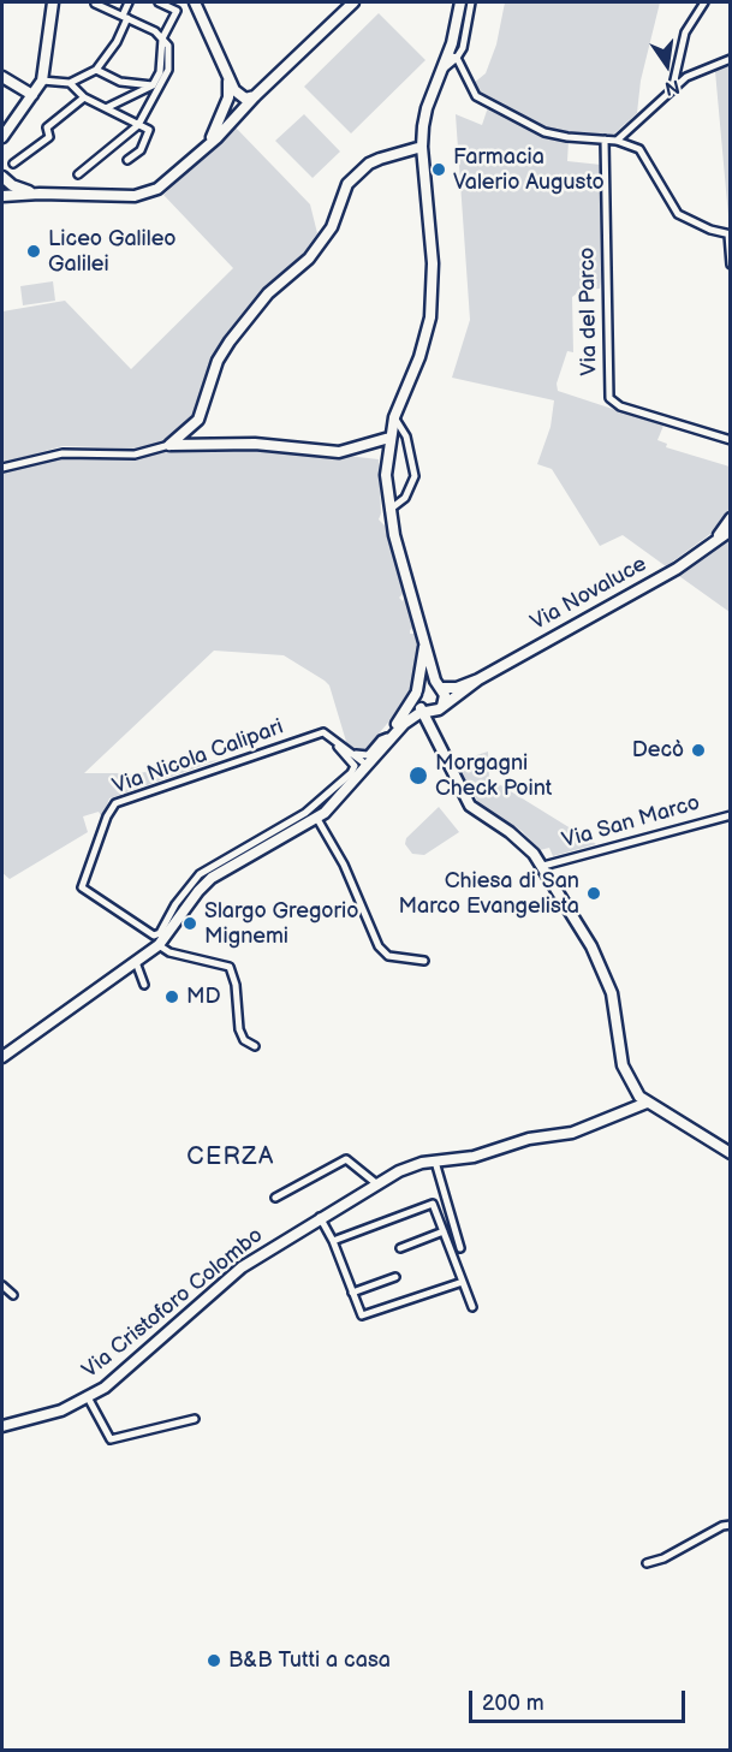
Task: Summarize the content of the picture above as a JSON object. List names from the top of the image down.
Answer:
{
  "streets": {
    "main road": ["Via Novaluce", "Via Cristoforo Colombo"],
    "street": ["Via del Parco", "Via Nicola Calipari", "Via San Marco"]
  },
  "districts": ["CERZA"],
  "places": [
    "Farmacia Valerio Augusto",
    "Liceo Galileo Galilei",
    "Decò",
    "Morgagni Check Point",
    "Chiesa di San Marco Evangelista",
    "Slargo Gregorio Mignemi",
    "MD",
    "B&B Tutti a casa"
  ],
  "scale_bar": "200 m",
  "north": "bottom"
}
